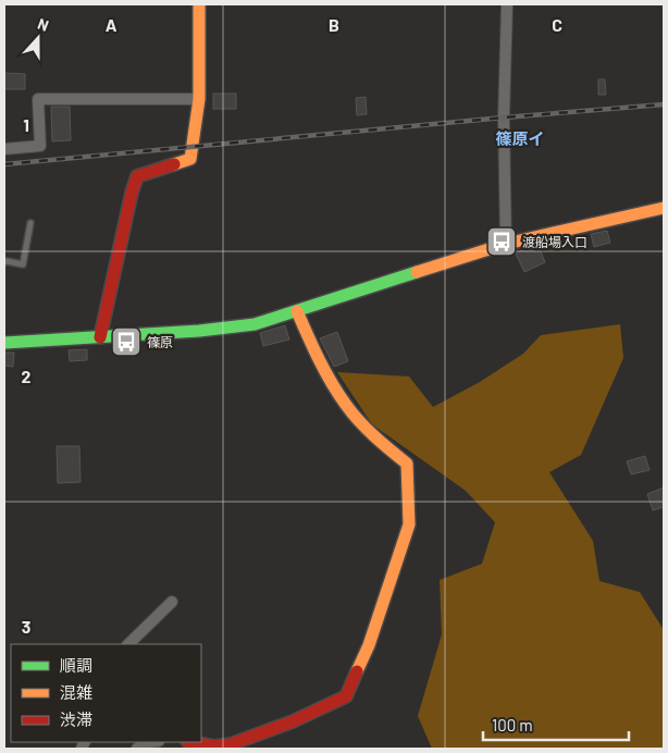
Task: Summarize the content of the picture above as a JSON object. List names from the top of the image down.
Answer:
{
  "districts": ["篠原イ"],
  "places": {
    "bus stop": ["渡船場入口", "篠原"]
  },
  "legend": ["順調", "混雑", "渋滞"],
  "scale_bar": "100 m",
  "north": "top",
  "grid": {
    "columns": ["A", "B", "C"],
    "rows": ["1", "2", "3"]
  }
}
